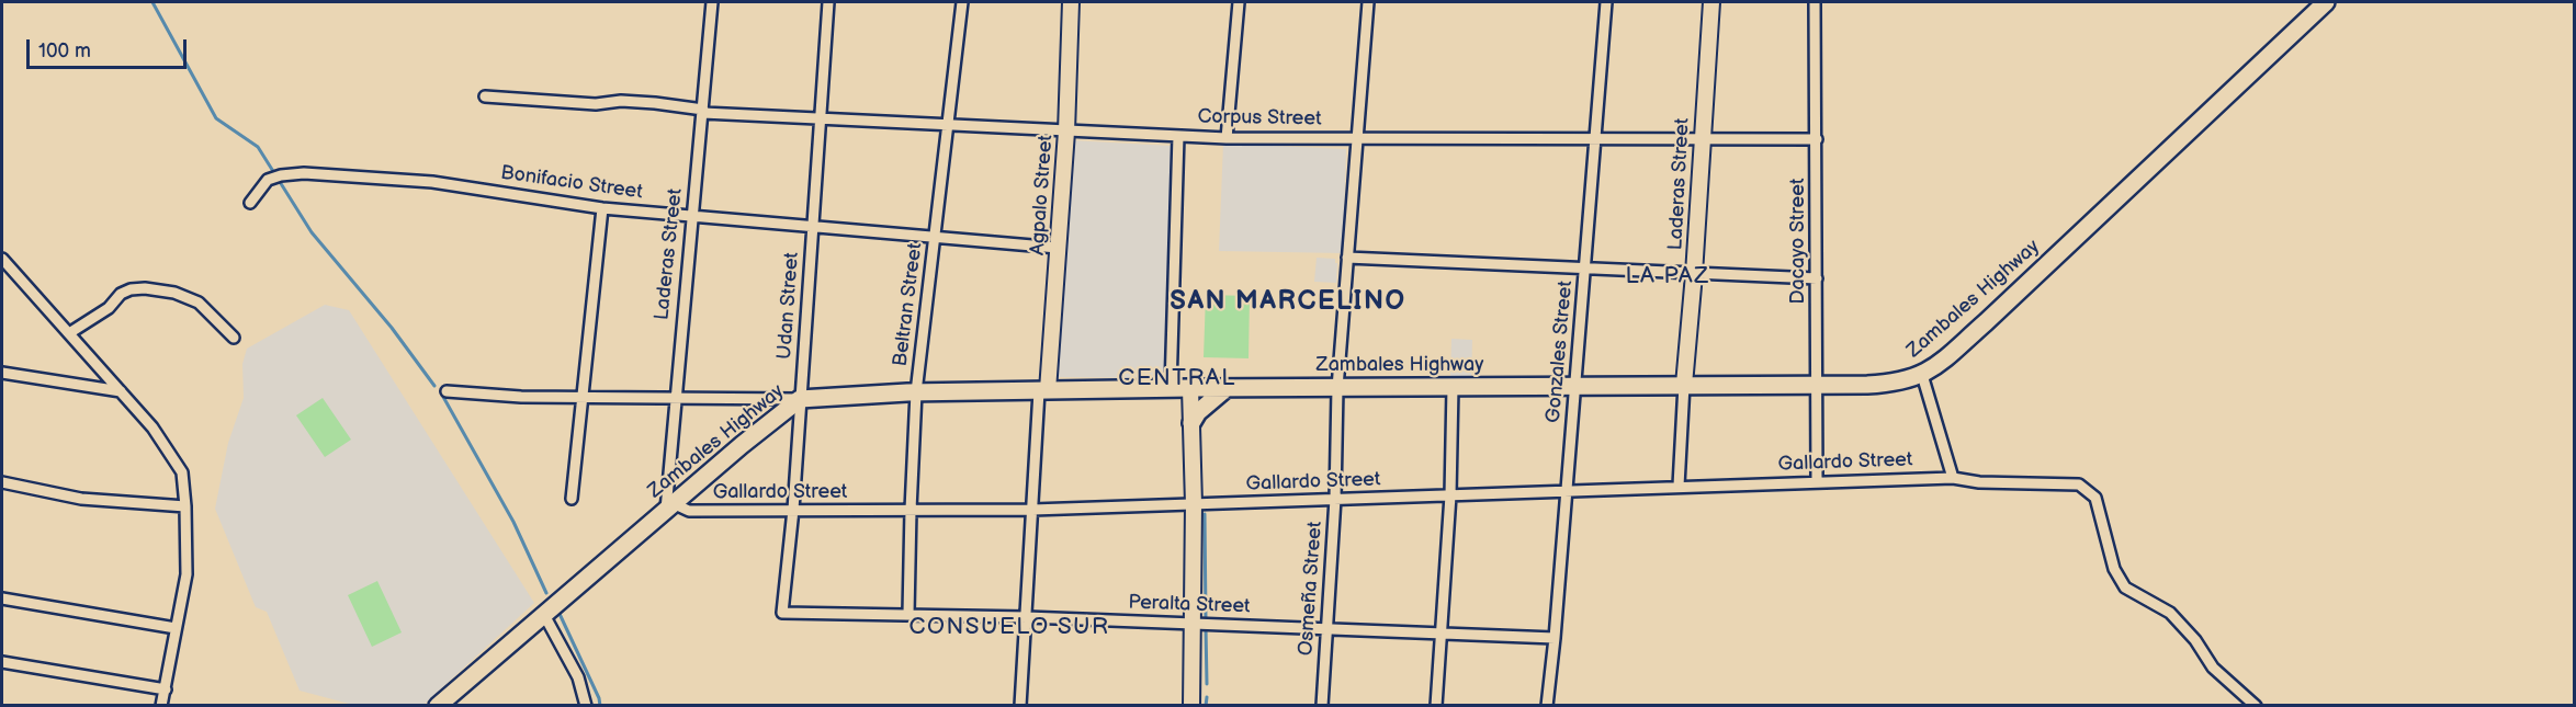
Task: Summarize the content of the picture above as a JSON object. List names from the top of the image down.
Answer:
{
  "streets": {
    "main road": ["Zambales Highway"],
    "street": [
      "Corpus Street",
      "Bonifacio Street",
      "Laderas Street",
      "Agpalo Street",
      "Dacayo Street",
      "Beltran Street",
      "Udan Street",
      "Gonzales Street",
      "Gallardo Street",
      "Osmeña Street",
      "Peralta Street"
    ]
  },
  "crossings": [
    ["Corpus Street", "Laderas Street"],
    ["Corpus Street", "Agpalo Street"],
    ["Corpus Street", "Dacayo Street"],
    ["Corpus Street", "Beltran Street"],
    ["Corpus Street", "Udan Street"],
    ["Corpus Street", "Gonzales Street"],
    ["Corpus Street", "Osmeña Street"],
    ["Bonifacio Street", "Laderas Street"],
    ["Bonifacio Street", "Agpalo Street"],
    ["Bonifacio Street", "Beltran Street"],
    ["Bonifacio Street", "Udan Street"],
    ["Laderas Street", "Zambales Highway"],
    ["Laderas Street", "Gallardo Street"],
    ["Agpalo Street", "Zambales Highway"],
    ["Agpalo Street", "Gallardo Street"],
    ["Agpalo Street", "Peralta Street"],
    ["Dacayo Street", "Zambales Highway"],
    ["Dacayo Street", "Gallardo Street"],
    ["Zambales Highway", "Beltran Street"],
    ["Zambales Highway", "Udan Street"],
    ["Zambales Highway", "Gonzales Street"],
    ["Zambales Highway", "Gallardo Street"],
    ["Zambales Highway", "Osmeña Street"],
    ["Beltran Street", "Gallardo Street"],
    ["Beltran Street", "Peralta Street"],
    ["Udan Street", "Gallardo Street"],
    ["Udan Street", "Peralta Street"],
    ["Gonzales Street", "Gallardo Street"],
    ["Gonzales Street", "Peralta Street"],
    ["Gallardo Street", "Osmeña Street"],
    ["Osmeña Street", "Peralta Street"]
  ],
  "districts": [
    "LA PAZ",
    "SAN MARCELINO",
    "CENTRAL",
    "CONSUELO SUR"
  ],
  "scale_bar": "100 m"
}
